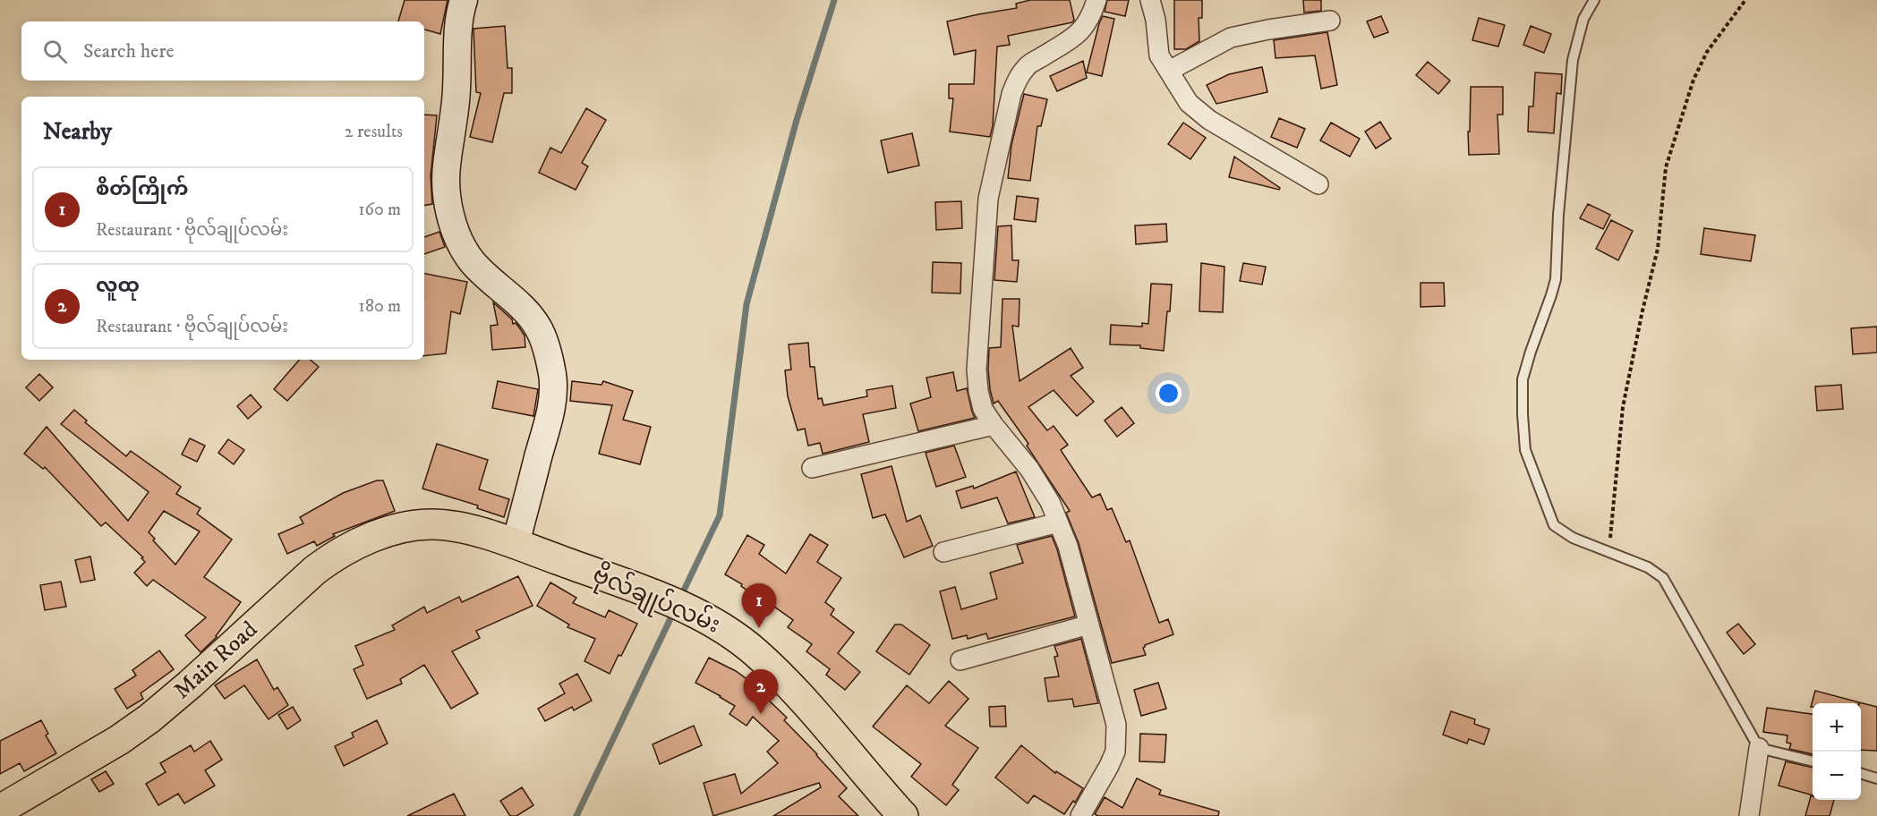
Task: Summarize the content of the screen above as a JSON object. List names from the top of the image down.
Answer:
{
  "streets": {
    "main road": ["ဗိုလ်‌ချုပ်‌လမ်း", "Main Road"]
  },
  "crossings": [
    ["ဗိုလ်‌ချုပ်‌လမ်း", "Main Road"]
  ],
  "page": {
    "search": "Search here",
    "heading": ["Nearby", "2 results"],
    "list": [
      {
        "mark": "1",
        "name": "စိတ်ကြိုက်",
        "note": "Restaurant · ဗိုလ်‌ချုပ်‌လမ်း",
        "value": "160 m"
      },
      {
        "mark": "2",
        "name": "လူထု",
        "note": "Restaurant · ဗိုလ်‌ချုပ်‌လမ်း",
        "value": "180 m"
      }
    ],
    "pins": ["1", "2"],
    "map_buttons": ["+", "−"]
  }
}
